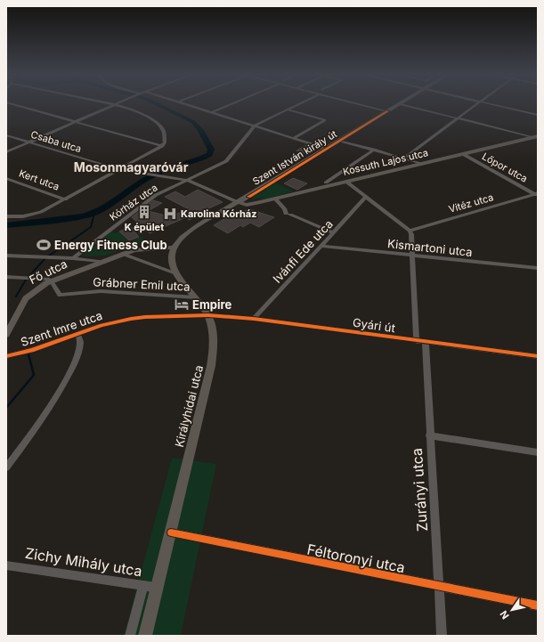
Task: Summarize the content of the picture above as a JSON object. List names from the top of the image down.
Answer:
{
  "streets": {
    "main road": [
      "Szent István király út",
      "Kossuth Lajos utca",
      "Fő utca",
      "Királyhidai utca"
    ],
    "street": [
      "Csaba utca",
      "Lőpor utca",
      "Kert utca",
      "Kórház utca",
      "Vitéz utca",
      "Kismartoni utca",
      "Ivánfi Ede utca",
      "Grábner Emil utca",
      "Gyári út",
      "Szent Imre utca",
      "Zurányi utca",
      "Féltoronyi utca",
      "Zichy Mihály utca"
    ]
  },
  "crossings": [
    ["Csaba utca", "Szent István király út"],
    ["Csaba utca", "Kossuth Lajos utca"],
    ["Csaba utca", "Kórház utca"],
    ["Szent István király út", "Kossuth Lajos utca"],
    ["Kossuth Lajos utca", "Lőpor utca"],
    ["Lőpor utca", "Vitéz utca"],
    ["Vitéz utca", "Zurányi utca"],
    ["Kismartoni utca", "Ivánfi Ede utca"],
    ["Kismartoni utca", "Zurányi utca"],
    ["Ivánfi Ede utca", "Gyári út"],
    ["Fő utca", "Grábner Emil utca"],
    ["Fő utca", "Királyhidai utca"],
    ["Grábner Emil utca", "Királyhidai utca"],
    ["Gyári út", "Szent Imre utca"],
    ["Gyári út", "Királyhidai utca"],
    ["Gyári út", "Zurányi utca"],
    ["Szent Imre utca", "Királyhidai utca"],
    ["Királyhidai utca", "Féltoronyi utca"],
    ["Királyhidai utca", "Zichy Mihály utca"],
    ["Zurányi utca", "Féltoronyi utca"]
  ],
  "districts": ["Mosonmagyaróvár"],
  "places": {
    "building": ["K épület"],
    "hospital": ["Karolina Kórház"],
    "sports": ["Energy Fitness Club"],
    "hotel": ["Empire"]
  },
  "north": "bottom left"
}
